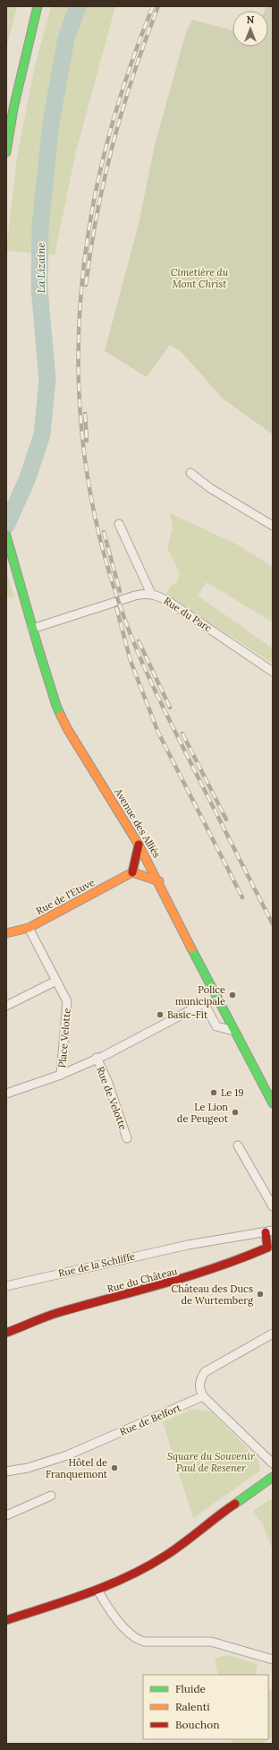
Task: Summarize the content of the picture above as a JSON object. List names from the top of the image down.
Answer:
{
  "streets": {
    "main road": ["Avenue des Alliés", "Rue de l'Etuve", "Rue du Château"],
    "street": [
      "Rue du Parc",
      "Place Velotte",
      "Rue de Velotte",
      "Rue de la Schliffe",
      "Rue de Belfort"
    ]
  },
  "crossings": [
    ["Rue du Parc", "Avenue des Alliés"],
    ["Rue de la Schliffe", "Rue du Château"]
  ],
  "water": ["La Lizaine"],
  "parks": ["Cimetière du Mont Christ", "Square du Souvenir Paul de Resener"],
  "places": [
    "Police municipale",
    "Basic-Fit",
    "Le 19",
    "Le Lion de Peugeot",
    "Château des Ducs de Wurtemberg",
    "Hôtel de Franquemont"
  ],
  "legend": ["Fluide", "Ralenti", "Bouchon"],
  "north": "top"
}
